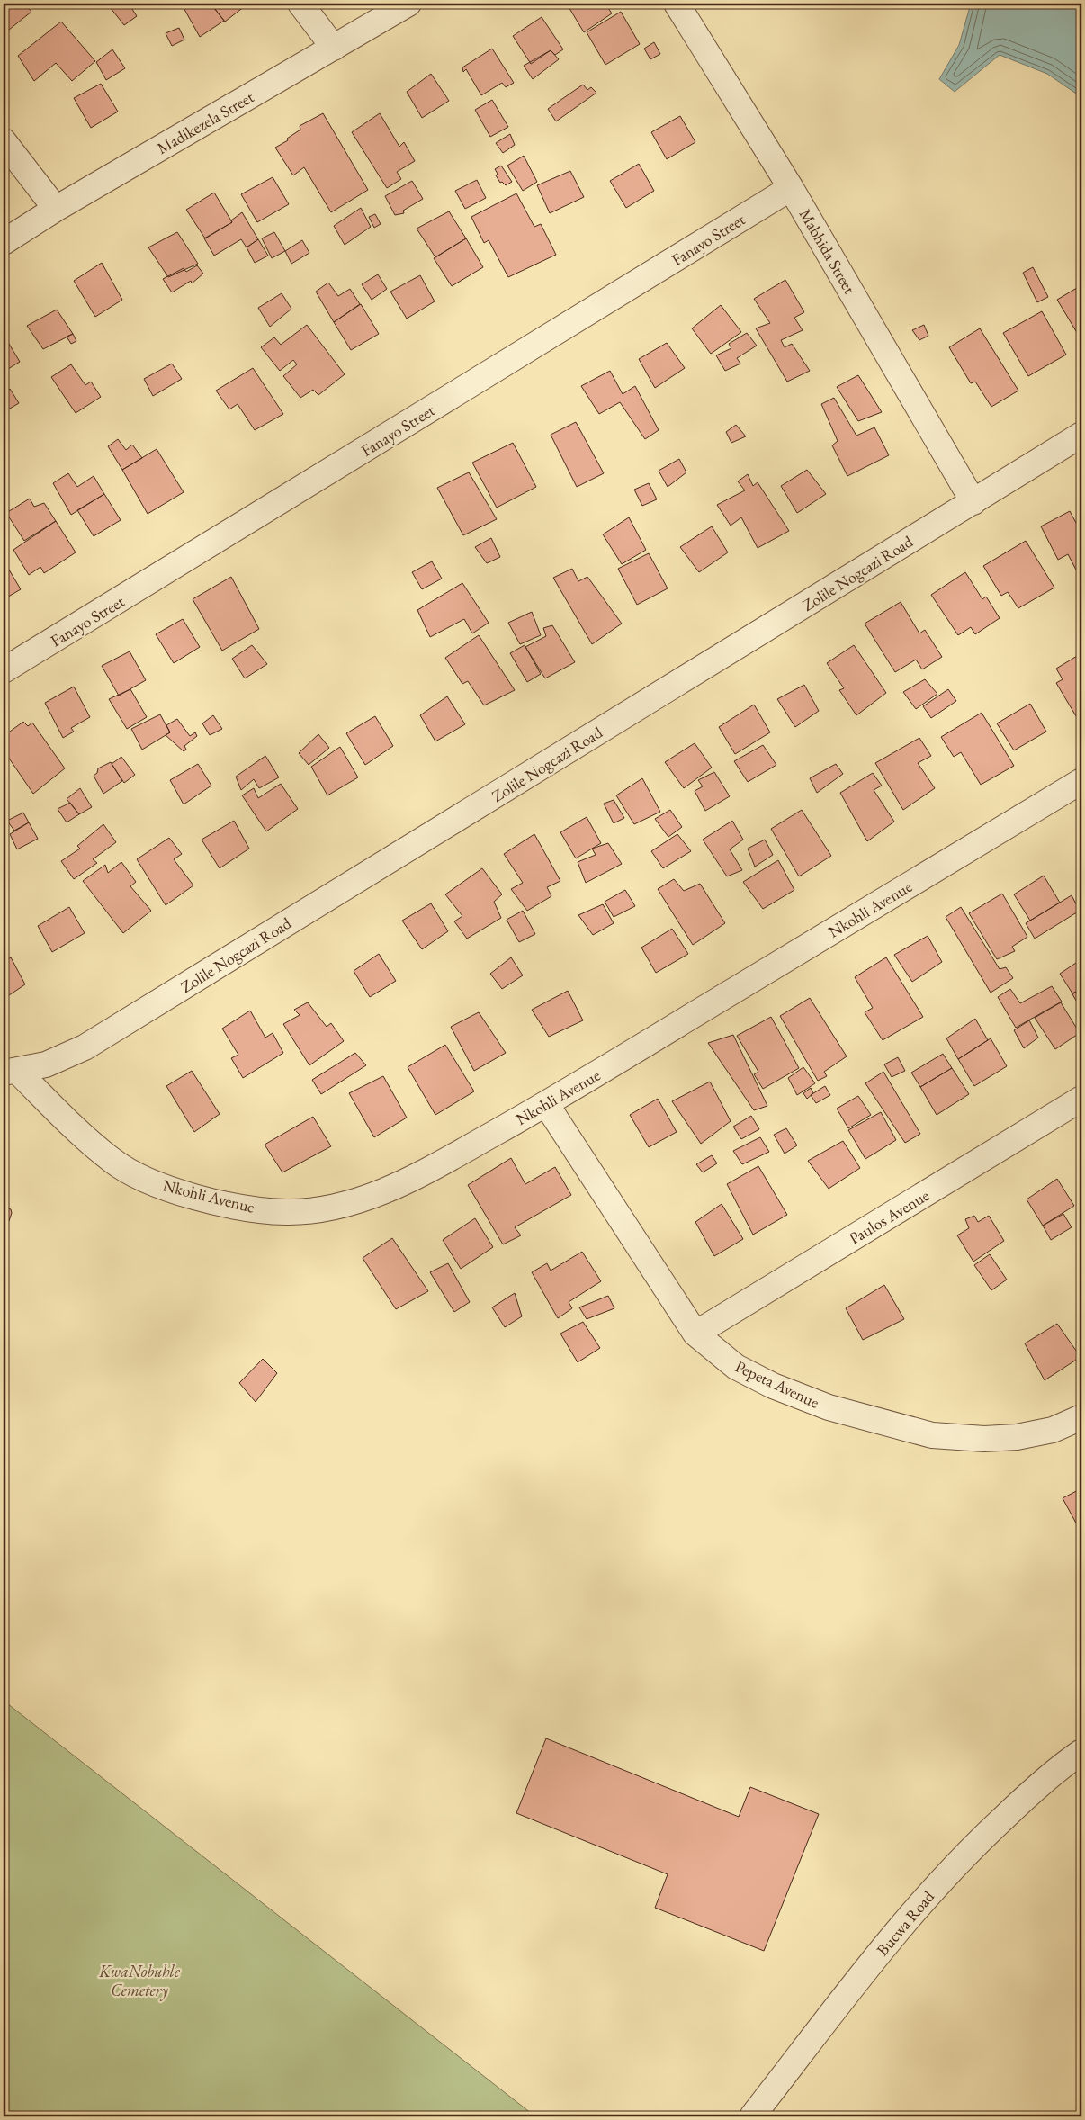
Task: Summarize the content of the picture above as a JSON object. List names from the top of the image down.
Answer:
{
  "streets": {
    "street": [
      "Madikezela Street",
      "Fanayo Street",
      "Mabhida Street",
      "Zolile Nogcazi Road",
      "Nkohli Avenue",
      "Paulos Avenue",
      "Pepeta Avenue",
      "Bucwa Road"
    ]
  },
  "crossings": [
    ["Fanayo Street", "Mabhida Street"],
    ["Mabhida Street", "Zolile Nogcazi Road"],
    ["Zolile Nogcazi Road", "Nkohli Avenue"],
    ["Nkohli Avenue", "Pepeta Avenue"],
    ["Paulos Avenue", "Pepeta Avenue"]
  ],
  "parks": ["KwaNobuhle Cemetery"]
}
